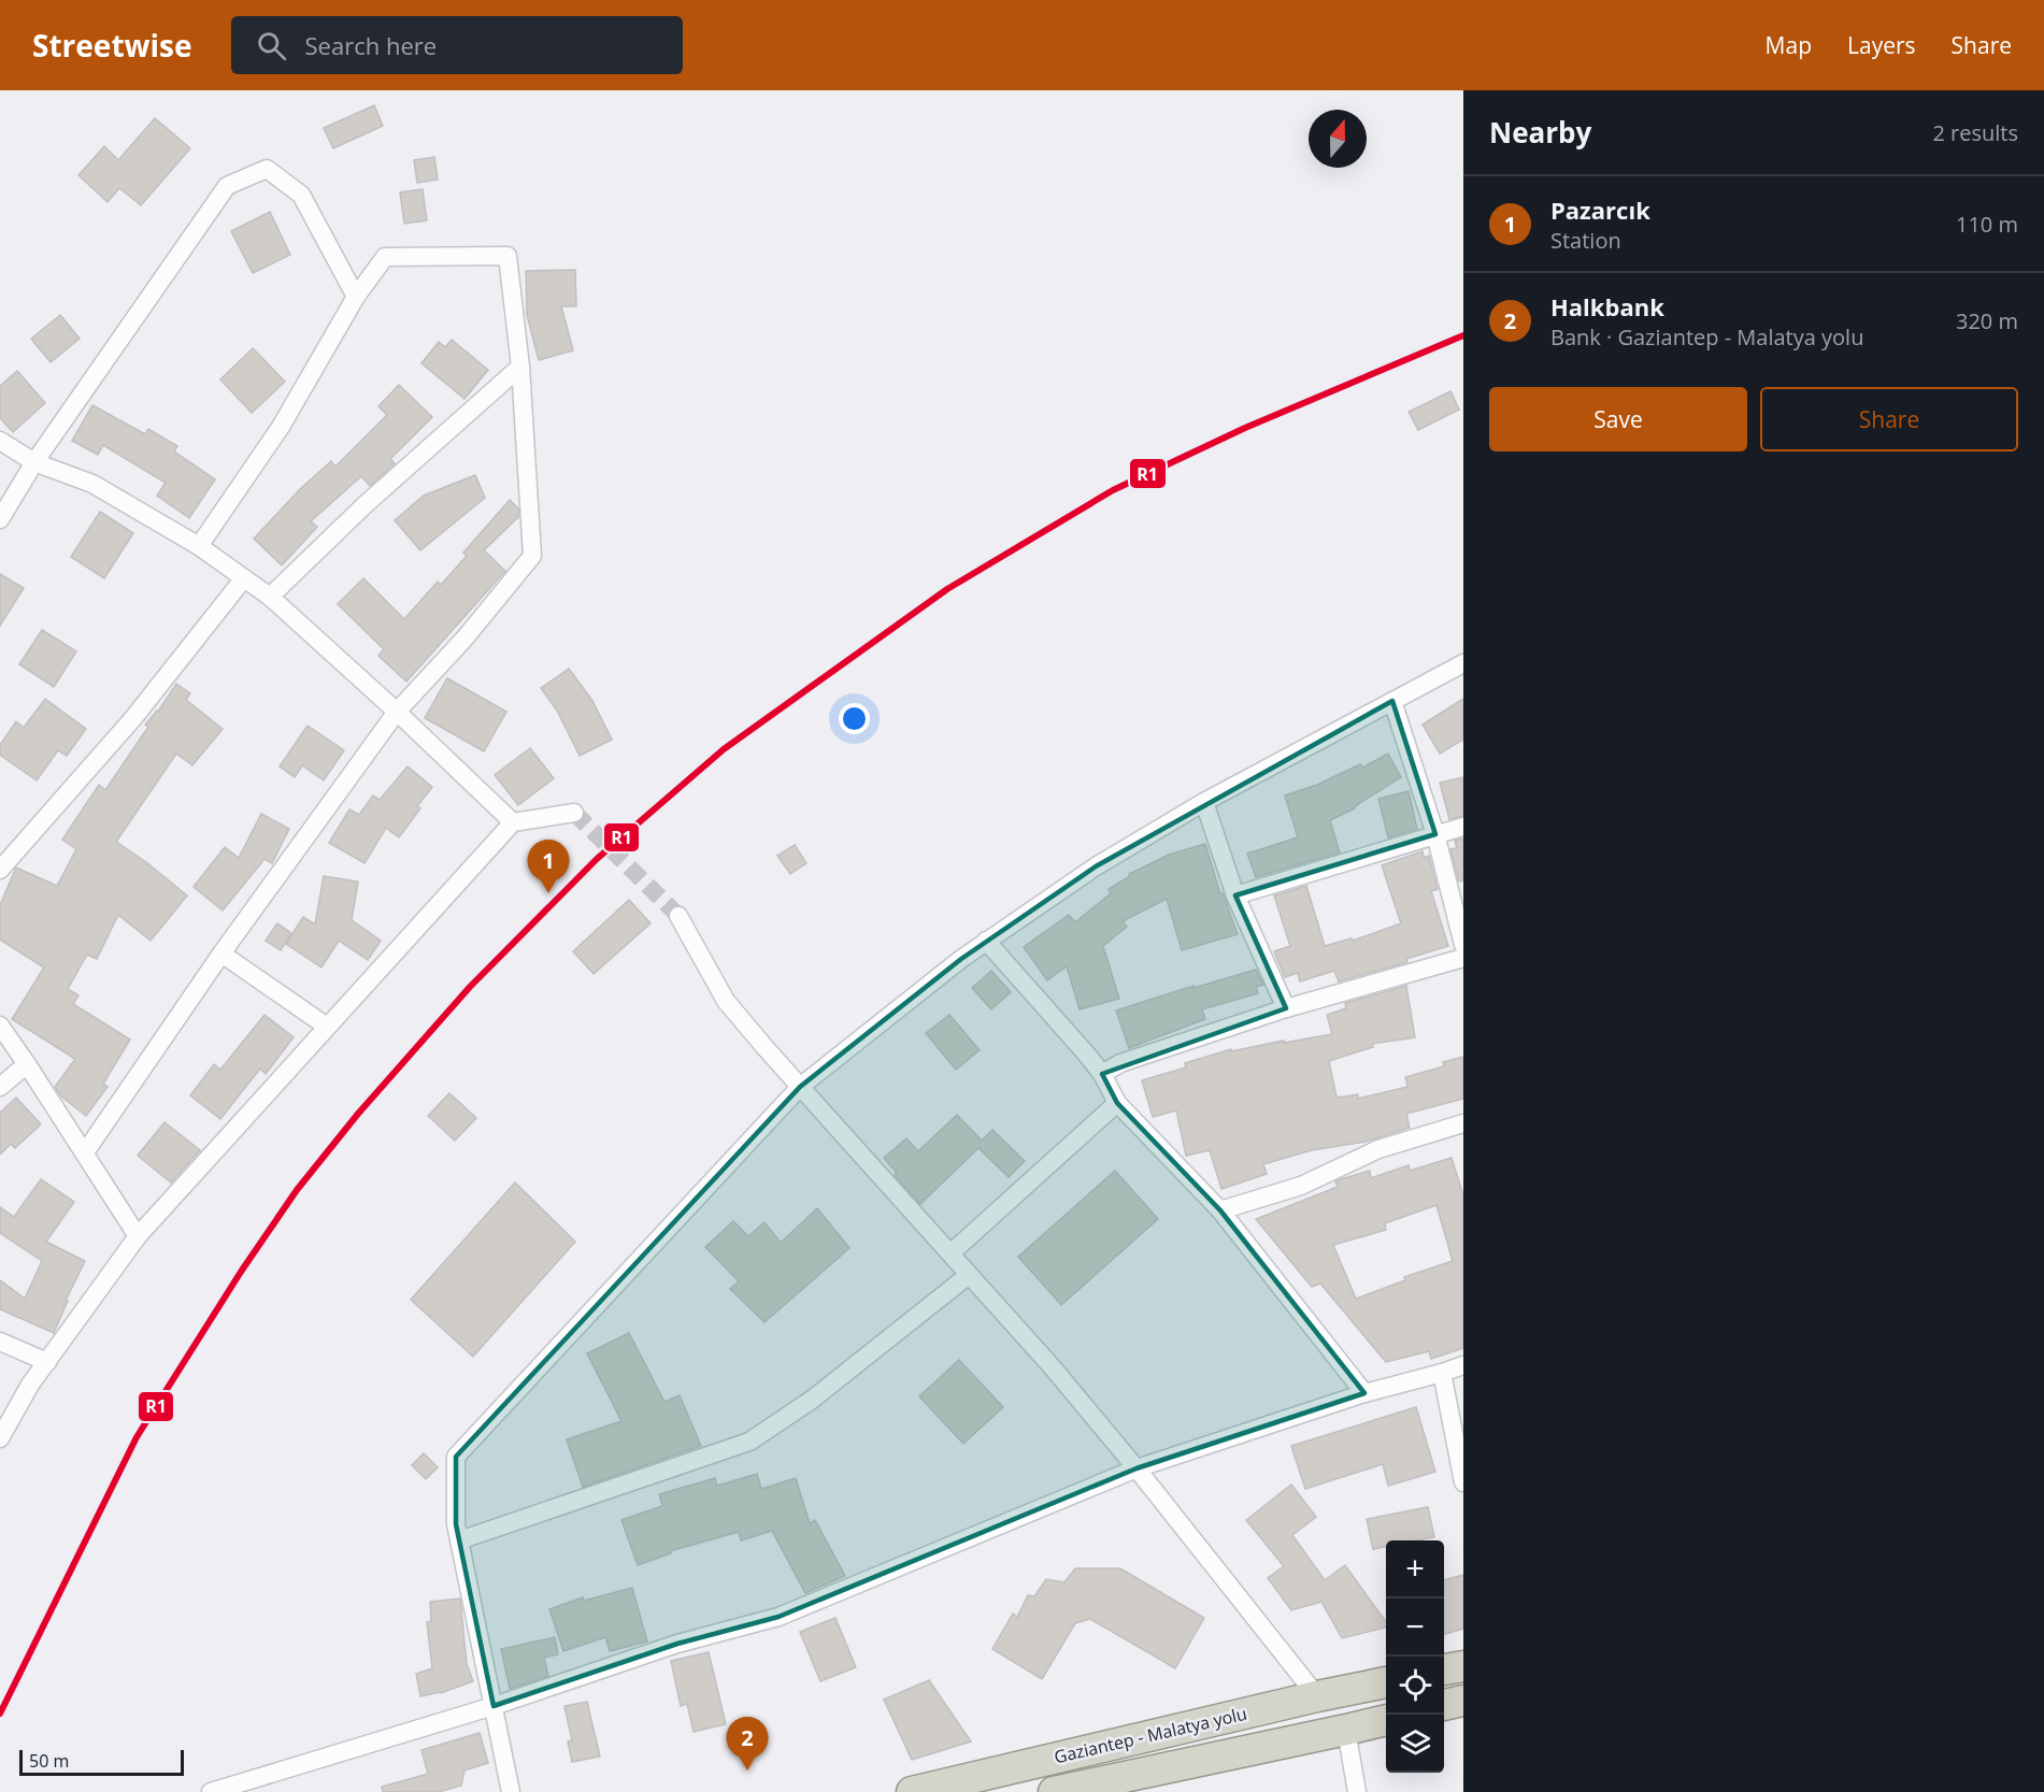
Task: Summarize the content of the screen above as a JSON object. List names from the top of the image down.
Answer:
{
  "streets": {
    "highway": ["Gaziantep - Malatya yolu"]
  },
  "lines": ["transit line R1"],
  "scale_bar": "50 m",
  "north": "top",
  "page": {
    "header": "Streetwise",
    "search": "Search here",
    "nav": ["Map", "Layers", "Share"],
    "heading": ["Nearby", "2 results"],
    "list": [
      {
        "mark": "1",
        "name": "Pazarcık",
        "note": "Station",
        "value": "110 m"
      },
      {
        "mark": "2",
        "name": "Halkbank",
        "note": "Bank · Gaziantep - Malatya yolu",
        "value": "320 m"
      }
    ],
    "buttons": ["Save", "Share"],
    "pins": ["1", "2"],
    "map_buttons": ["+", "−"],
    "scale": "50 m"
  }
}
